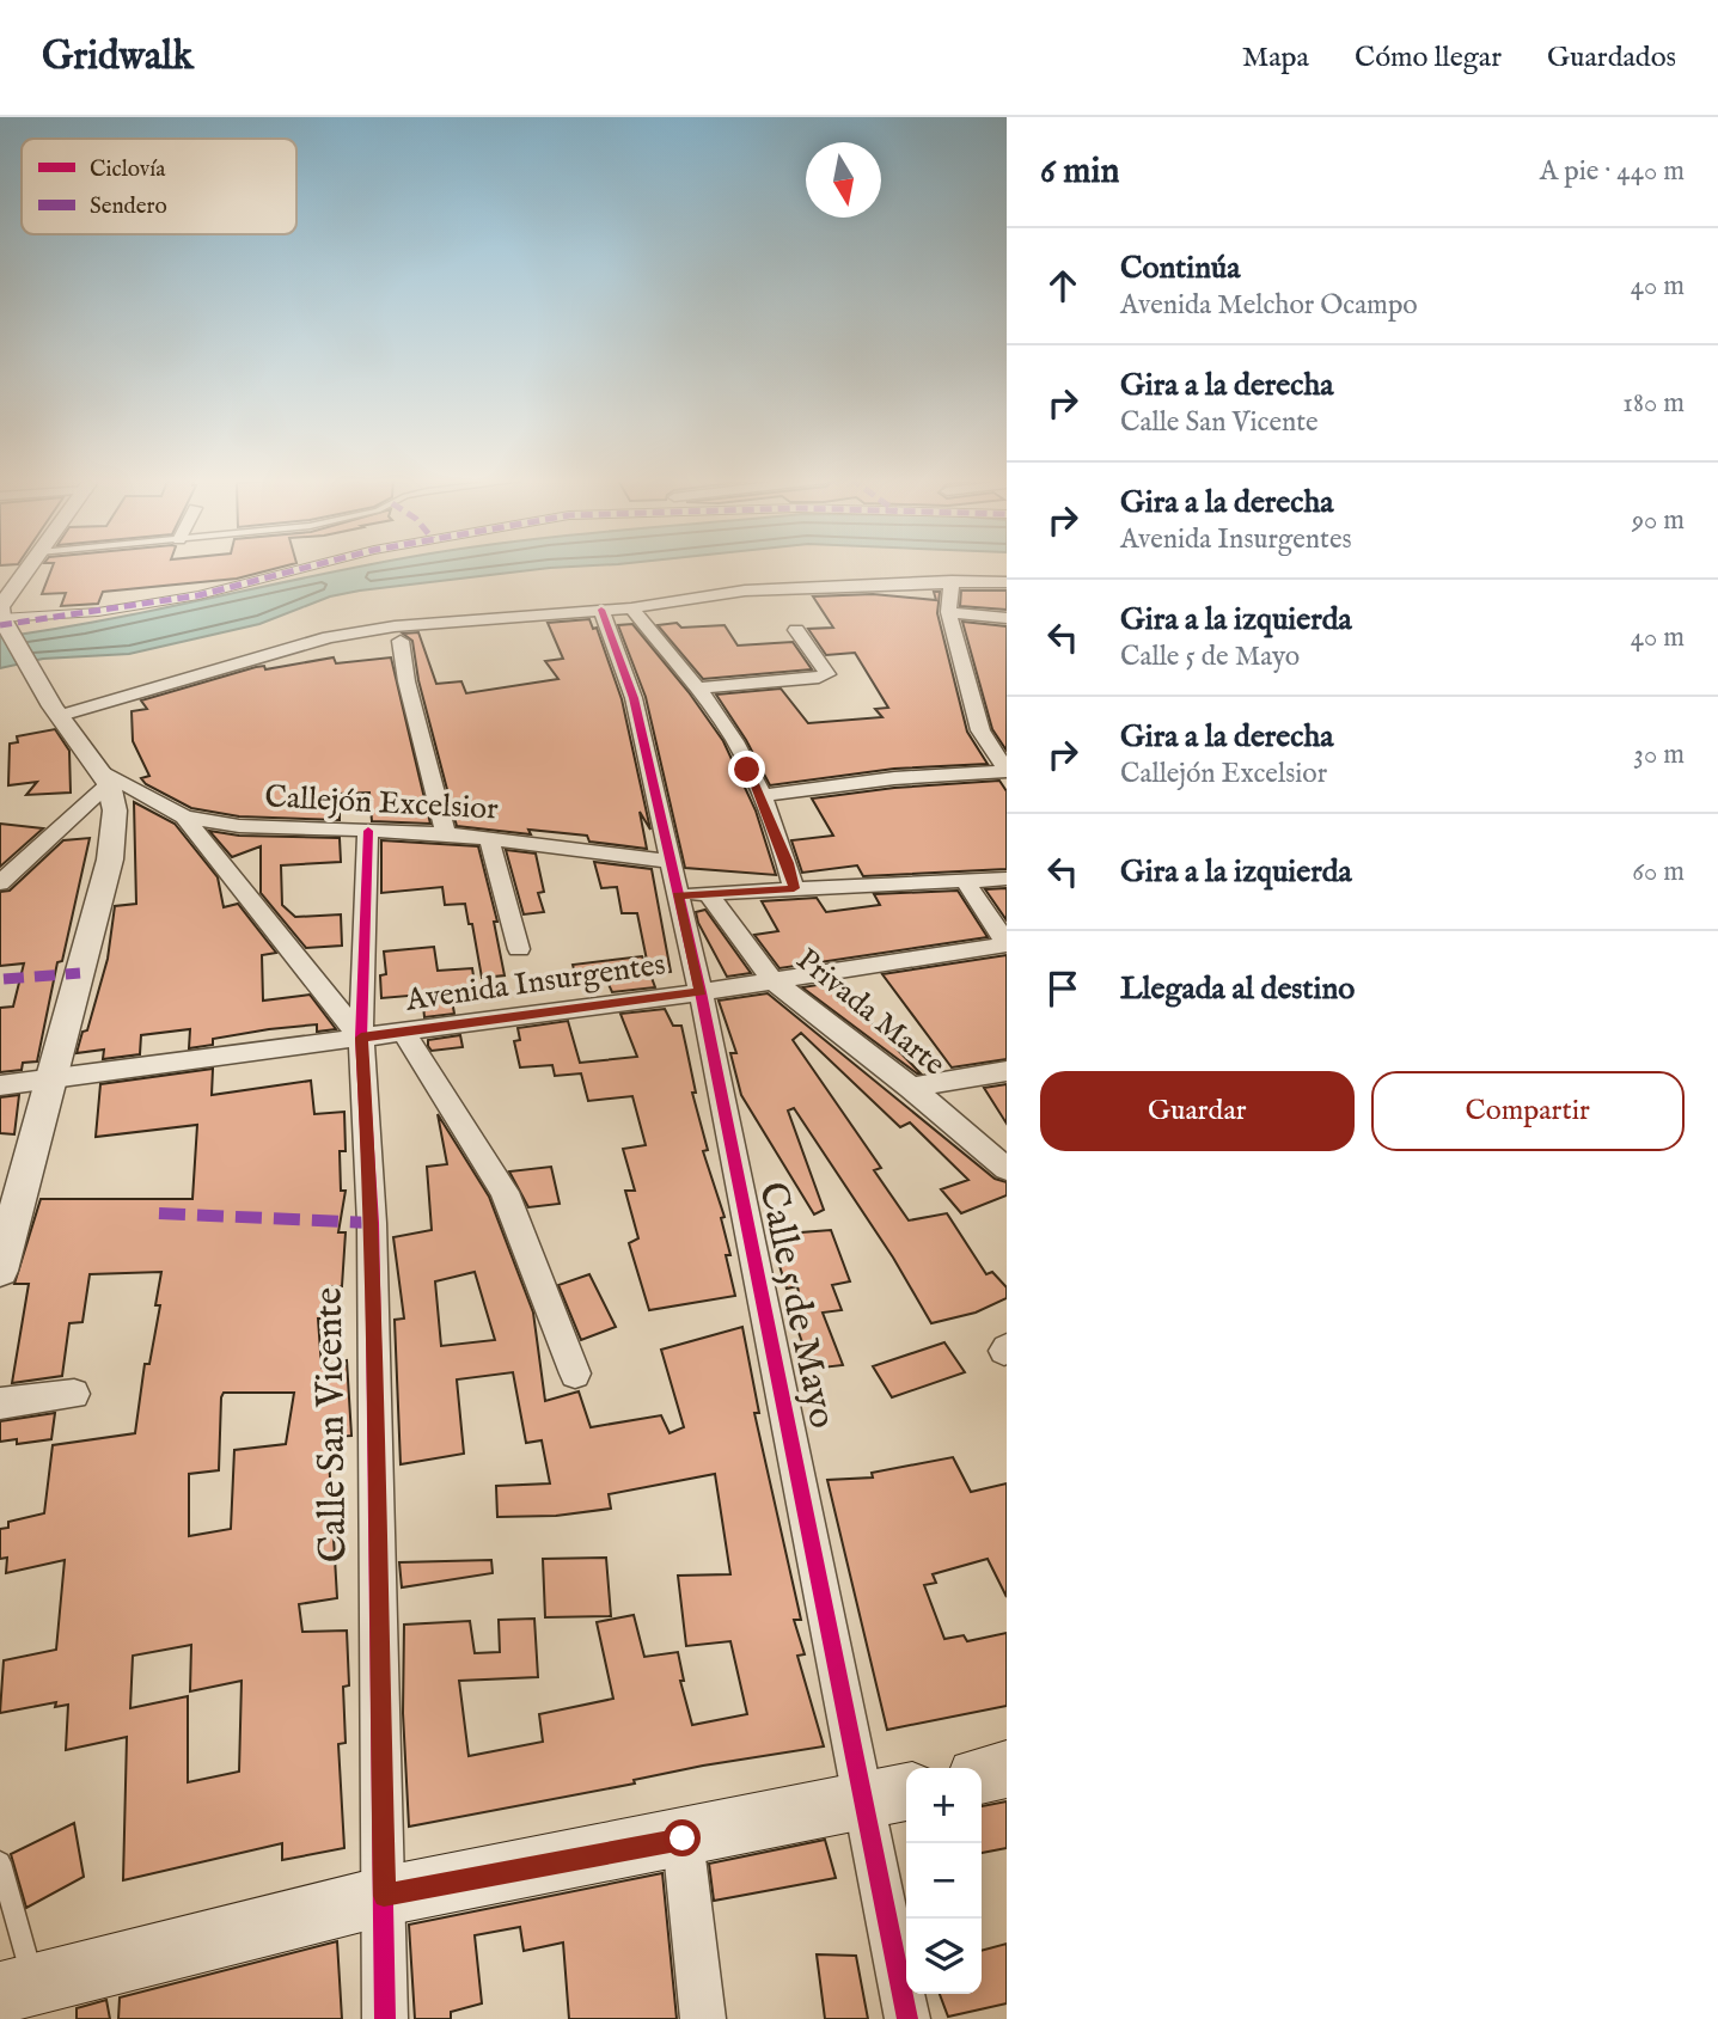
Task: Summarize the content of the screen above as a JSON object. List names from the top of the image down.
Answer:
{
  "streets": {
    "street": [
      "Callejón Excelsior",
      "Avenida Insurgentes",
      "Privada Marte",
      "Calle 5 de Mayo",
      "Calle San Vicente"
    ]
  },
  "crossings": [
    ["Callejón Excelsior", "Calle 5 de Mayo"],
    ["Callejón Excelsior", "Calle San Vicente"],
    ["Avenida Insurgentes", "Privada Marte"],
    ["Avenida Insurgentes", "Calle 5 de Mayo"],
    ["Avenida Insurgentes", "Calle San Vicente"],
    ["Privada Marte", "Calle 5 de Mayo"]
  ],
  "legend": ["Ciclovía", "Sendero"],
  "north": "bottom",
  "page": {
    "header": "Gridwalk",
    "nav": ["Mapa", "Cómo llegar", "Guardados"],
    "heading": ["6 min", "A pie · 440 m"],
    "list": [
      ["Continúa", "Avenida Melchor Ocampo", "40 m"],
      ["Gira a la derecha", "Calle San Vicente", "180 m"],
      ["Gira a la derecha", "Avenida Insurgentes", "90 m"],
      ["Gira a la izquierda", "Calle 5 de Mayo", "40 m"],
      ["Gira a la derecha", "Callejón Excelsior", "30 m"],
      ["Gira a la izquierda", "60 m"],
      "Llegada al destino"
    ],
    "buttons": ["Guardar", "Compartir"],
    "map_buttons": ["+", "−"]
  }
}
